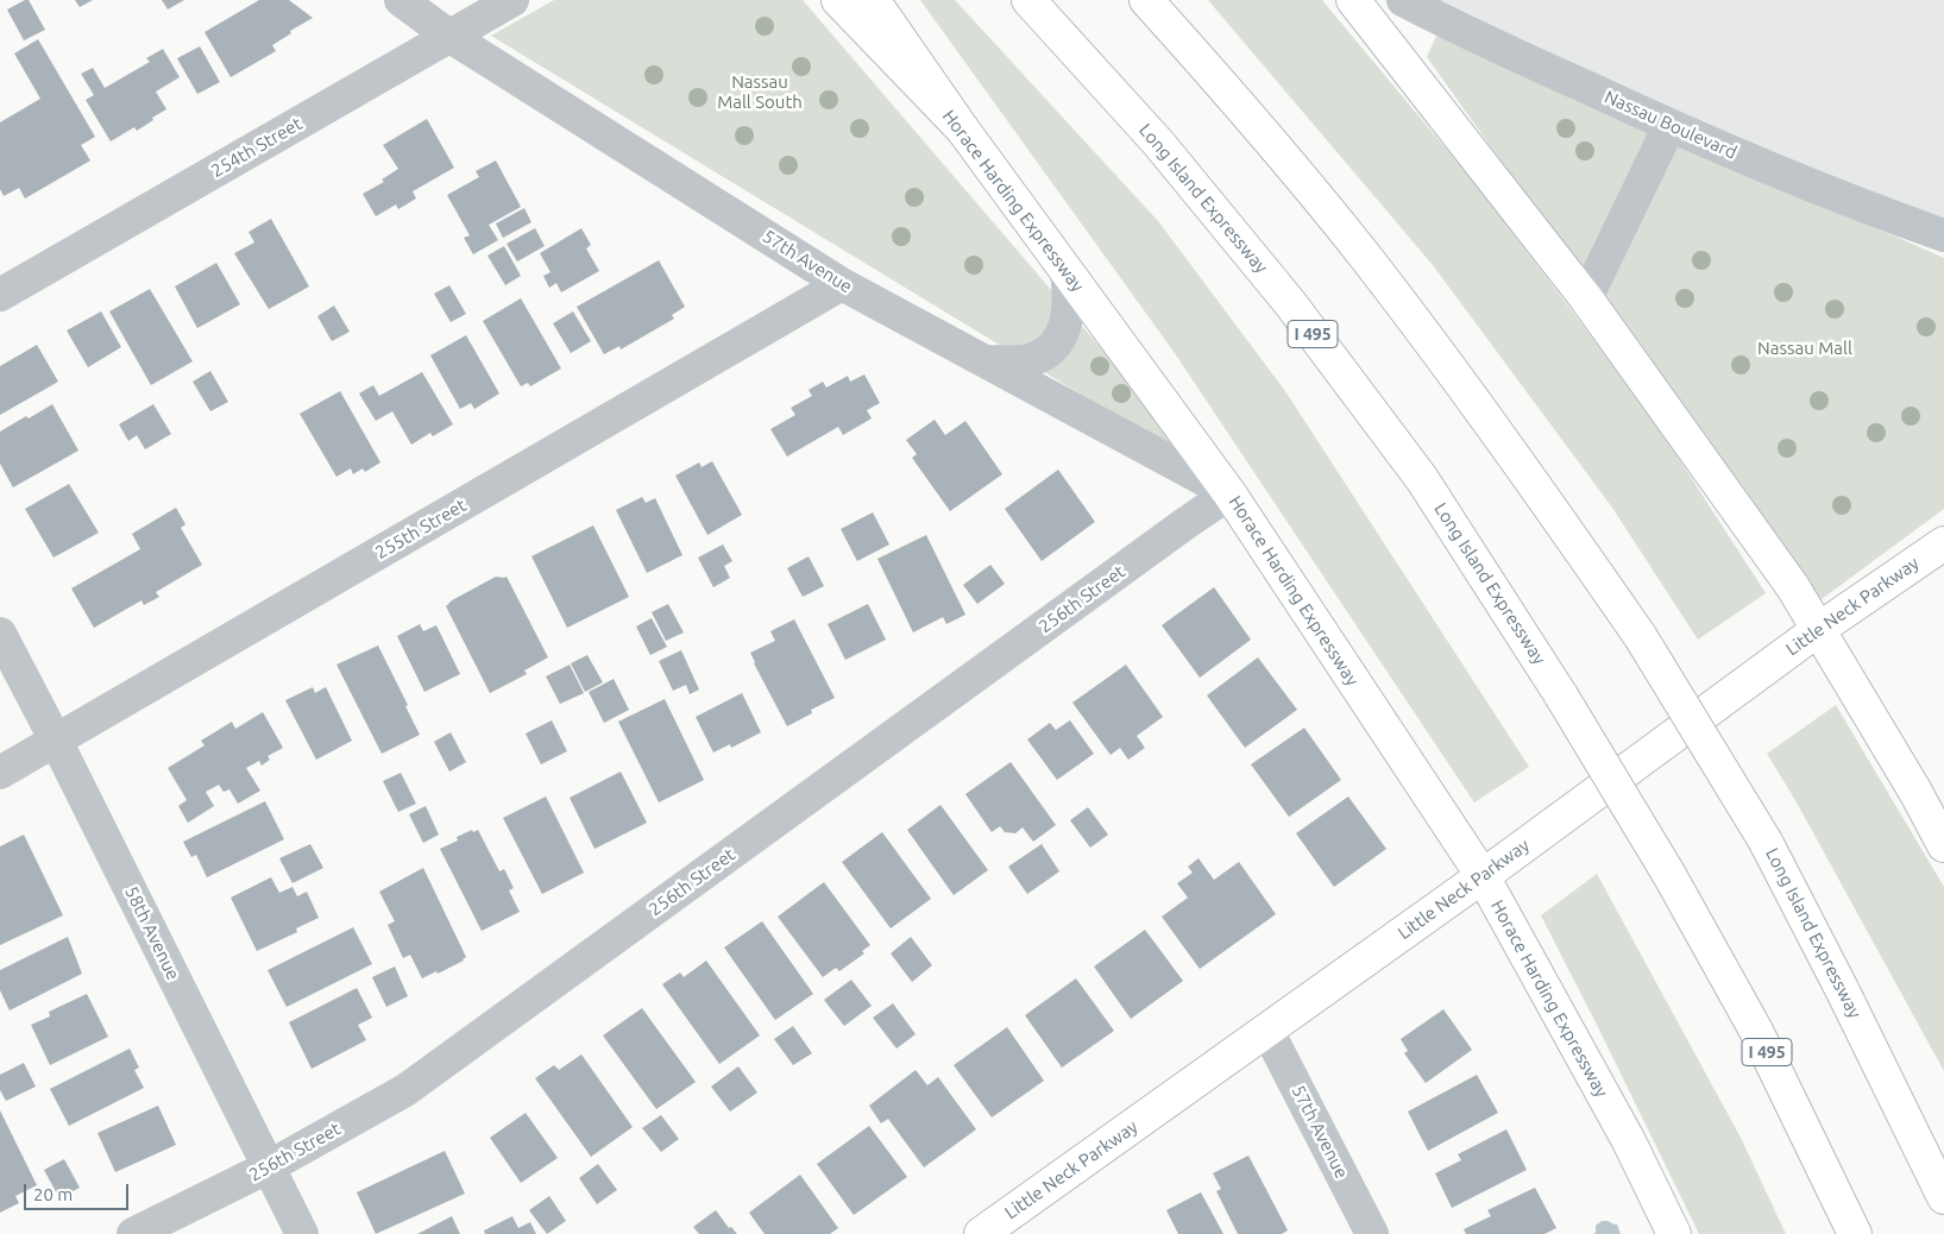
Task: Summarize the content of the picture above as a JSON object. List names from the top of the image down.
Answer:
{
  "streets": {
    "main road": [
      "Long Island Expressway",
      "Horace Harding Expressway",
      "I 495",
      "Little Neck Parkway"
    ],
    "street": [
      "Nassau Boulevard",
      "254th Street",
      "57th Avenue",
      "255th Street",
      "256th Street",
      "58th Avenue"
    ]
  },
  "crossings": [
    ["254th Street", "57th Avenue"],
    ["Horace Harding Expressway", "57th Avenue"],
    ["Horace Harding Expressway", "256th Street"],
    ["Horace Harding Expressway", "Little Neck Parkway"],
    ["57th Avenue", "255th Street"],
    ["57th Avenue", "256th Street"],
    ["57th Avenue", "Little Neck Parkway"],
    ["255th Street", "58th Avenue"],
    ["256th Street", "58th Avenue"]
  ],
  "parks": ["Nassau Mall South", "Nassau Mall"],
  "scale_bar": "20 m"
}
